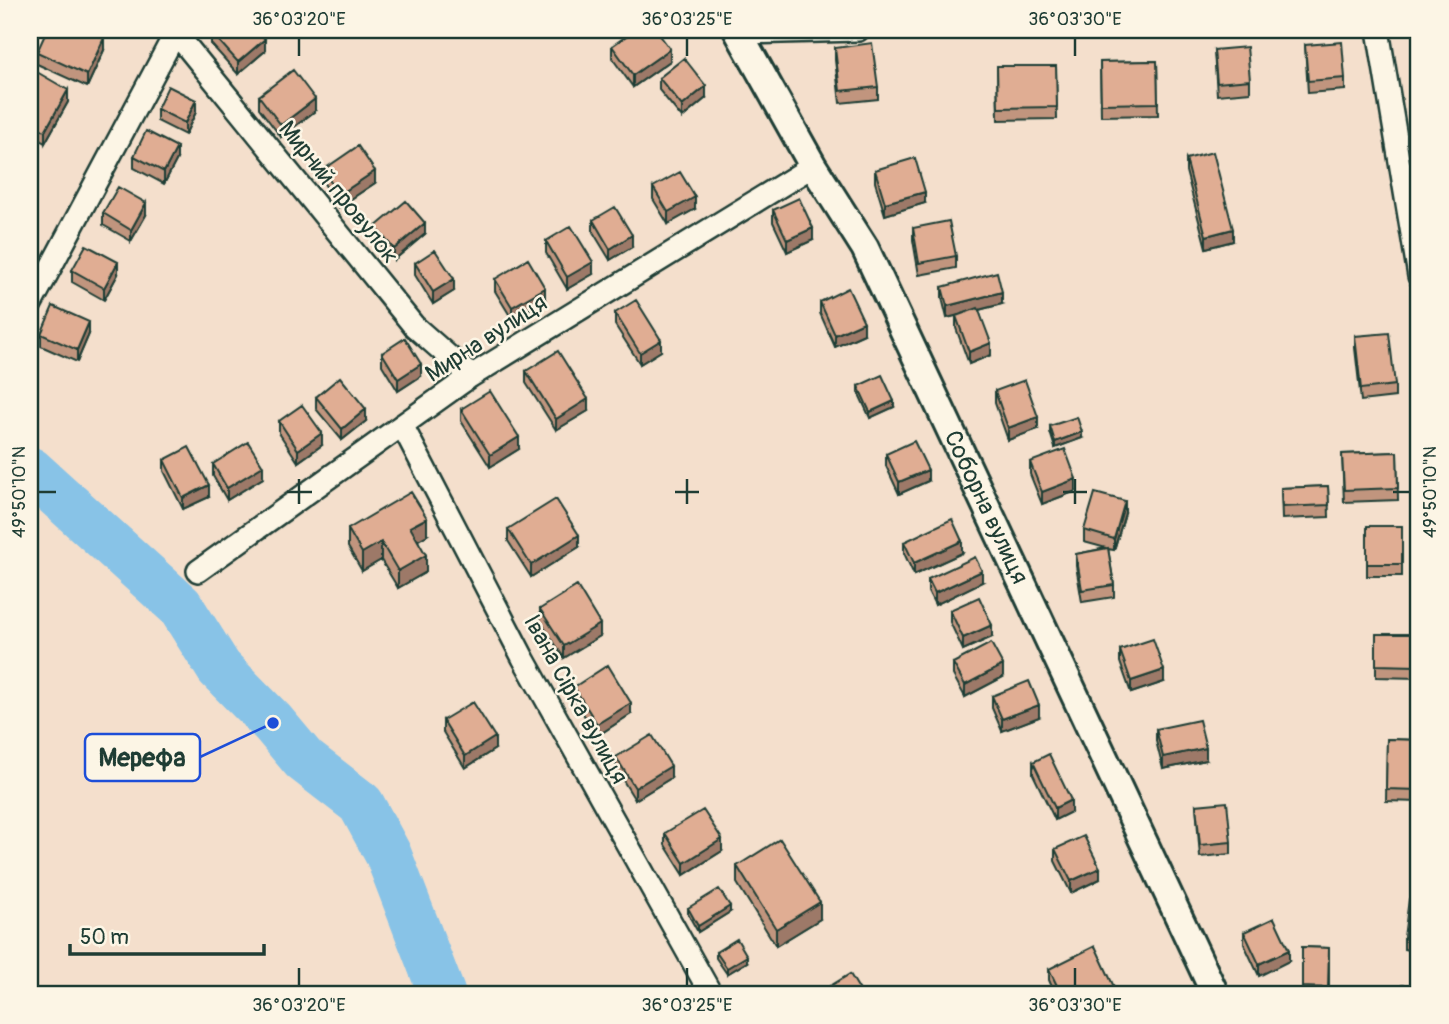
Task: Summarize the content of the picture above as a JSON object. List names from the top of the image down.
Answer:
{
  "streets": {
    "street": [
      "Мирний провулок",
      "Мирна вулиця",
      "Соборна вулиця",
      "Івана Сірка вулиця"
    ]
  },
  "crossings": [
    ["Мирний провулок", "Мирна вулиця"],
    ["Мирна вулиця", "Соборна вулиця"],
    ["Мирна вулиця", "Івана Сірка вулиця"]
  ],
  "places": ["Мерефа"],
  "scale_bar": "50 m",
  "coordinates": [
    "36°03'20\"E",
    "36°03'25\"E",
    "36°03'30\"E",
    "49°50'10\"N"
  ]
}
